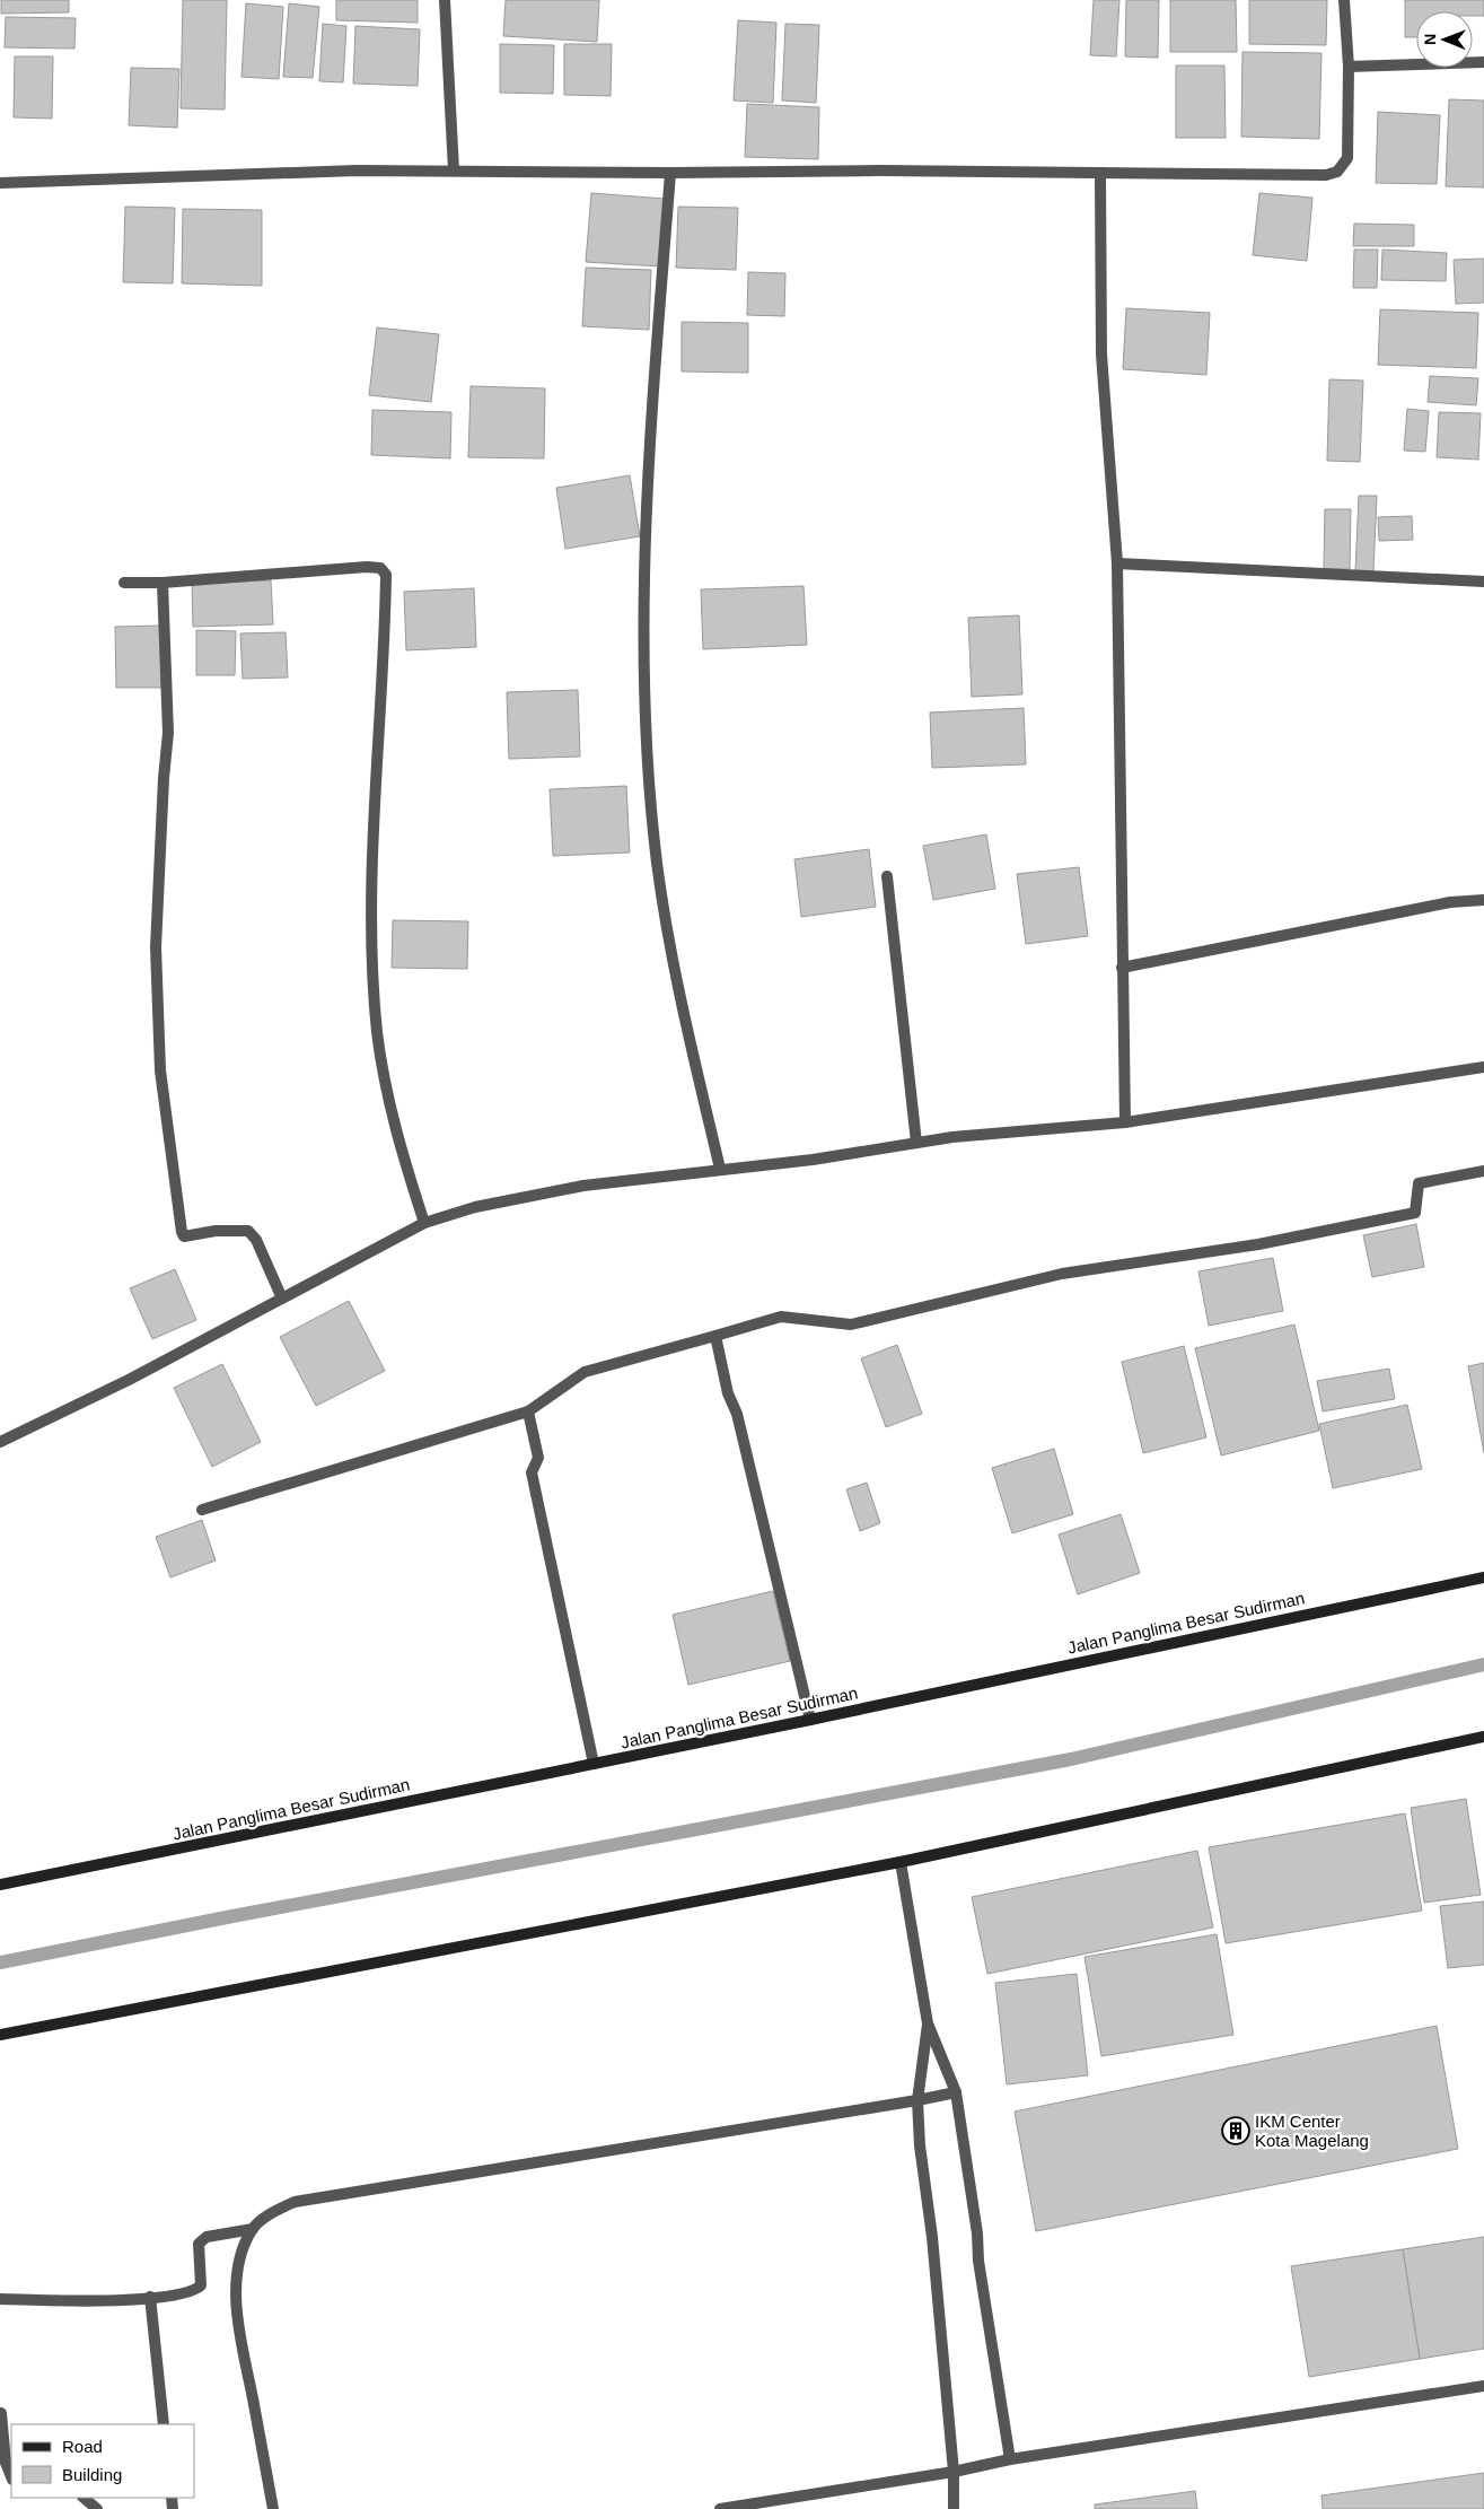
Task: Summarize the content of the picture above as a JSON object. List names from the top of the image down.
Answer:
{
  "streets": {
    "main road": ["Jalan Panglima Besar Sudirman"]
  },
  "places": {
    "building": ["IKM Center Kota Magelang"]
  },
  "legend": ["Road", "Building"],
  "north": "left"
}
